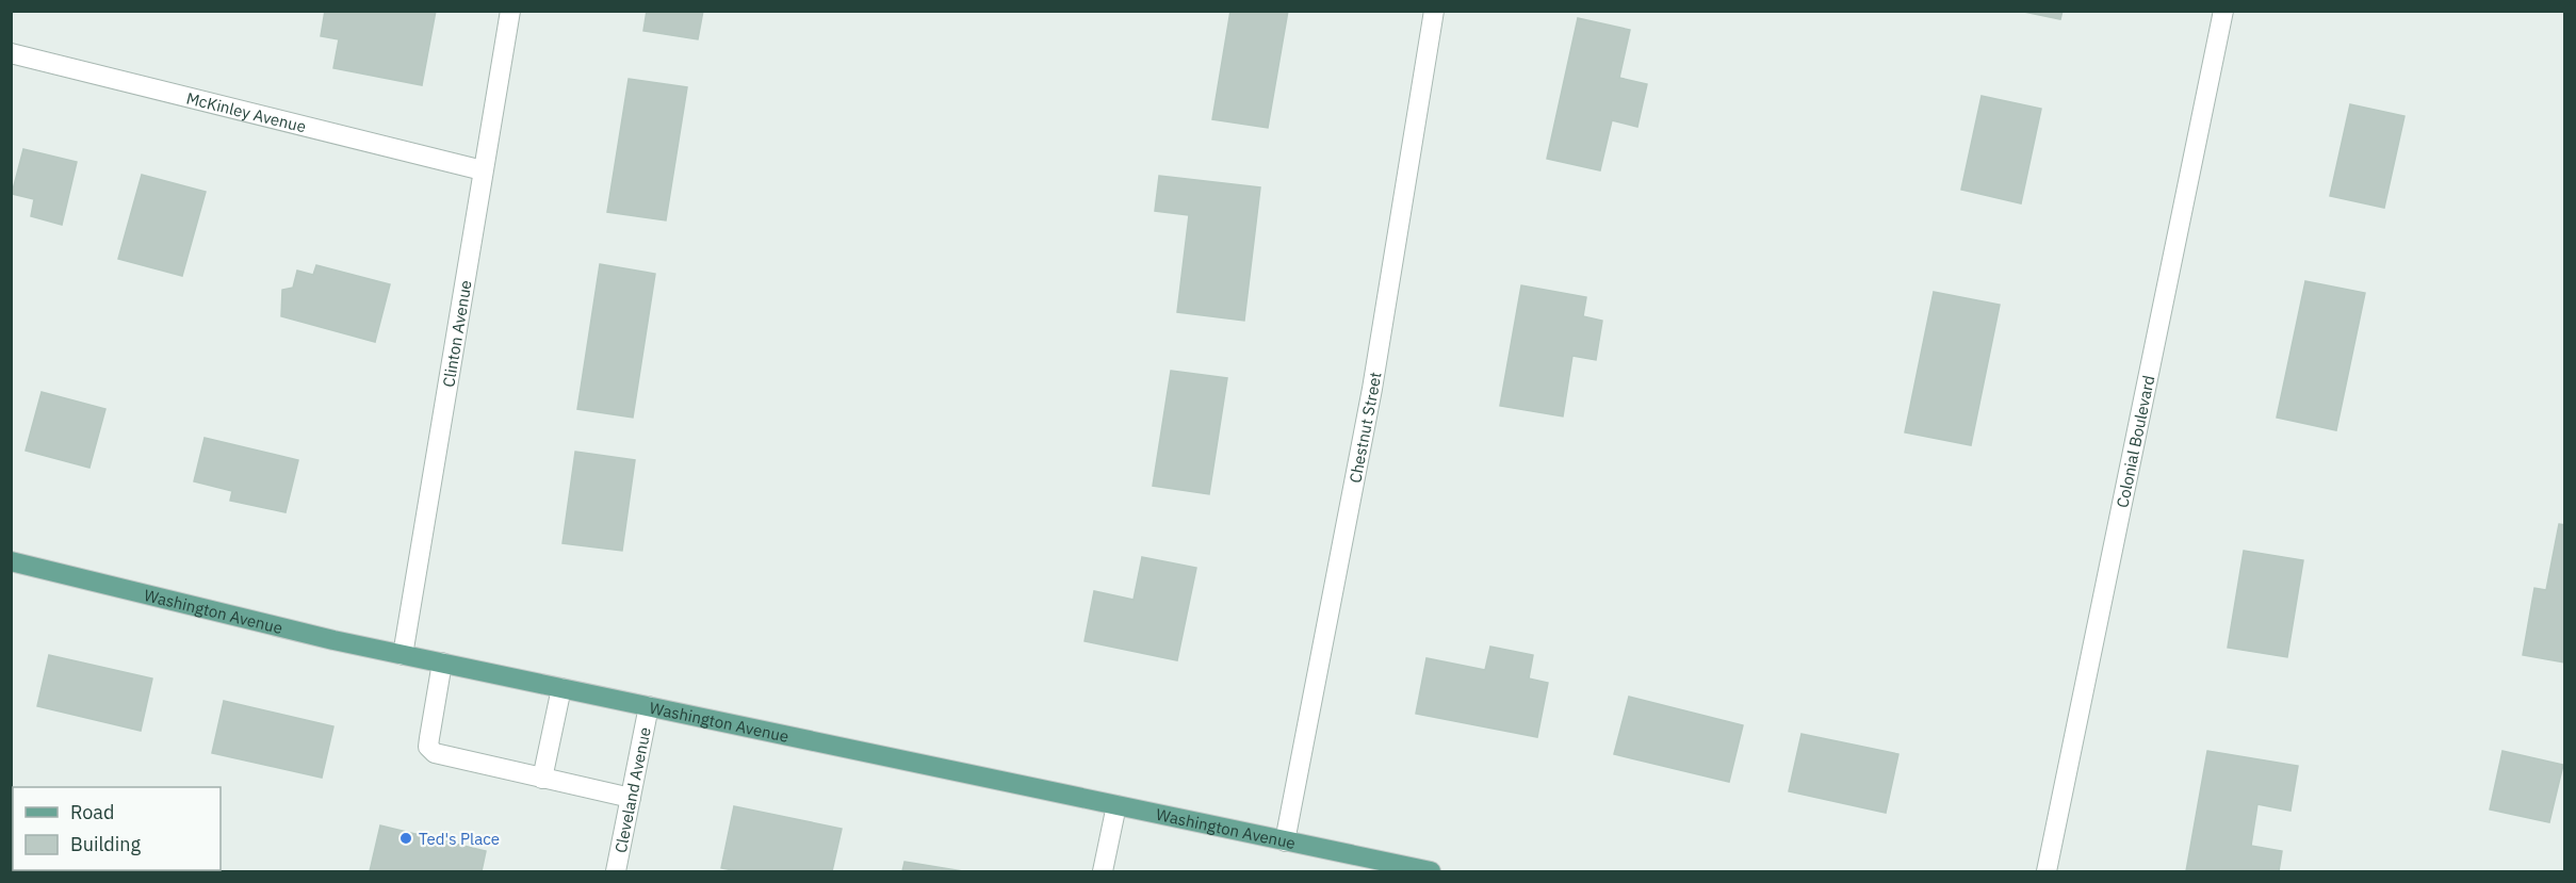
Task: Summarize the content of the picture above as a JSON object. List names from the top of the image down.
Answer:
{
  "streets": {
    "main road": ["Washington Avenue"],
    "street": [
      "McKinley Avenue",
      "Clinton Avenue",
      "Chestnut Street",
      "Colonial Boulevard",
      "Cleveland Avenue"
    ]
  },
  "crossings": [
    ["McKinley Avenue", "Clinton Avenue"],
    ["Clinton Avenue", "Washington Avenue"],
    ["Chestnut Street", "Washington Avenue"],
    ["Washington Avenue", "Cleveland Avenue"]
  ],
  "places": ["Ted's Place"],
  "legend": ["Road", "Building"]
}
